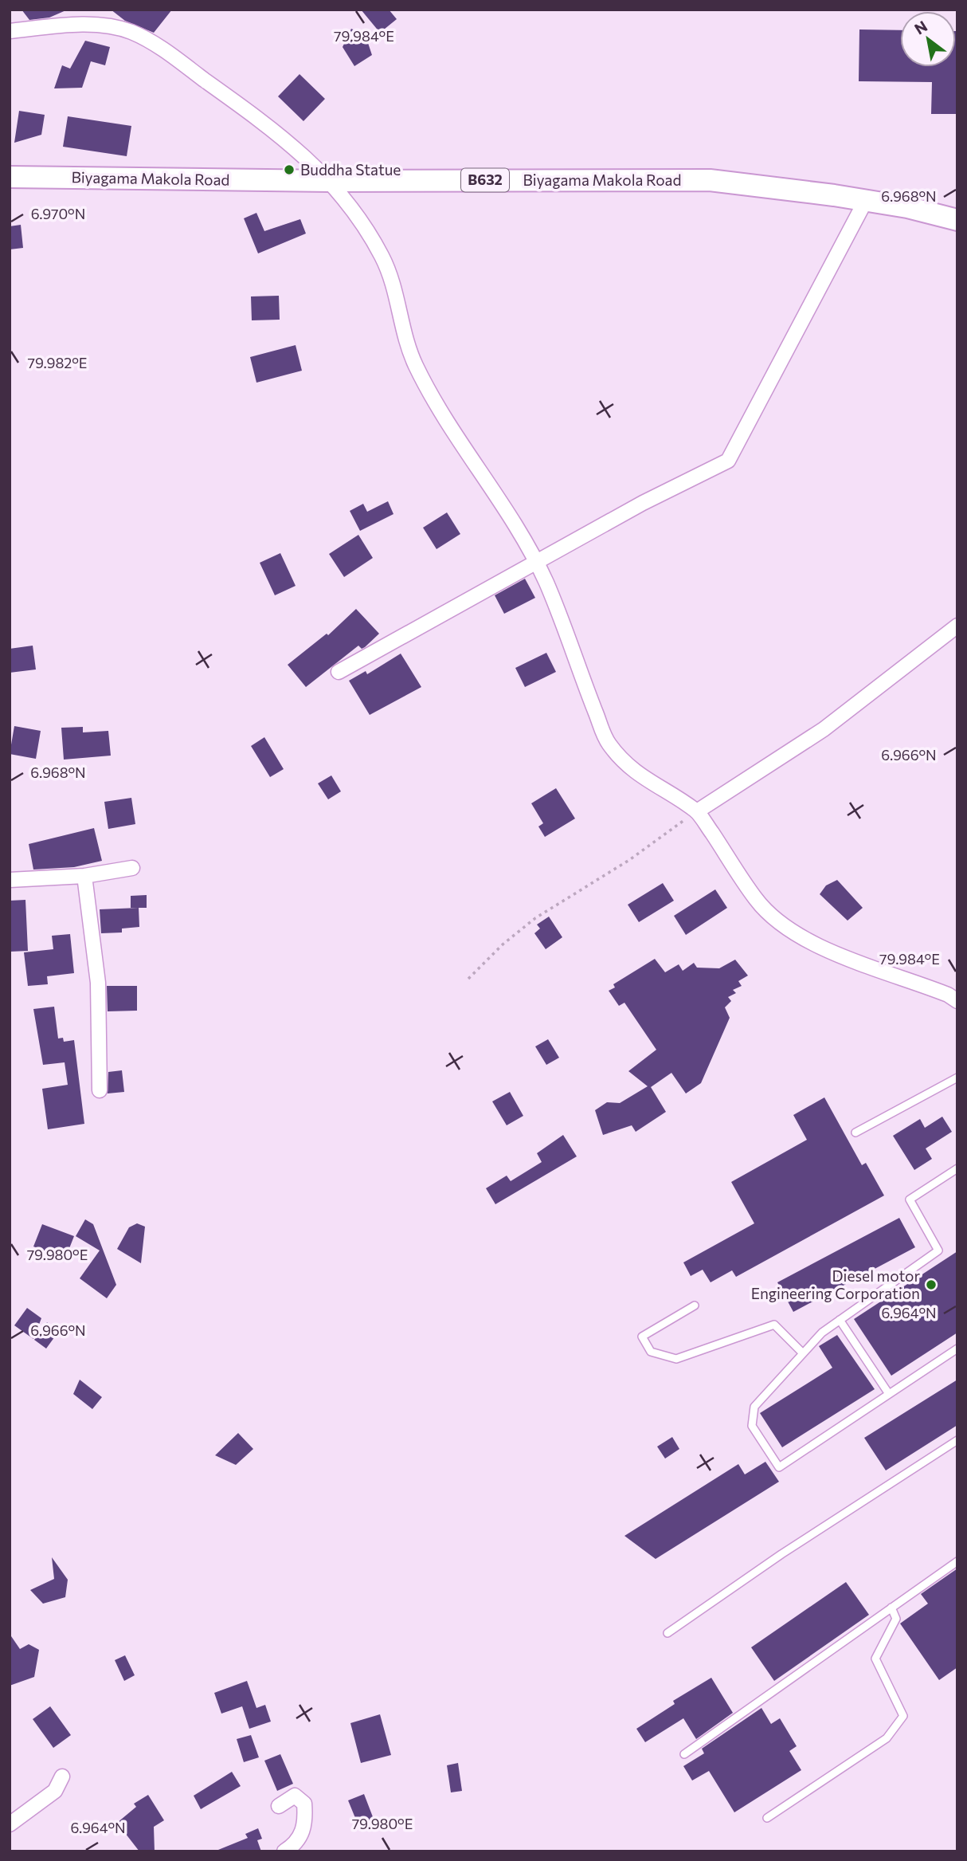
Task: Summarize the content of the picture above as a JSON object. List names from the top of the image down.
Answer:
{
  "streets": {
    "main road": ["Biyagama Makola Road", "B632"]
  },
  "places": ["Buddha Statue", "Diesel motor Engineering Corporation"],
  "north": "top left",
  "coordinates": [
    "79.984°E",
    "6.968°N",
    "6.970°N",
    "79.982°E",
    "6.966°N",
    "79.980°E",
    "6.964°N"
  ]
}
